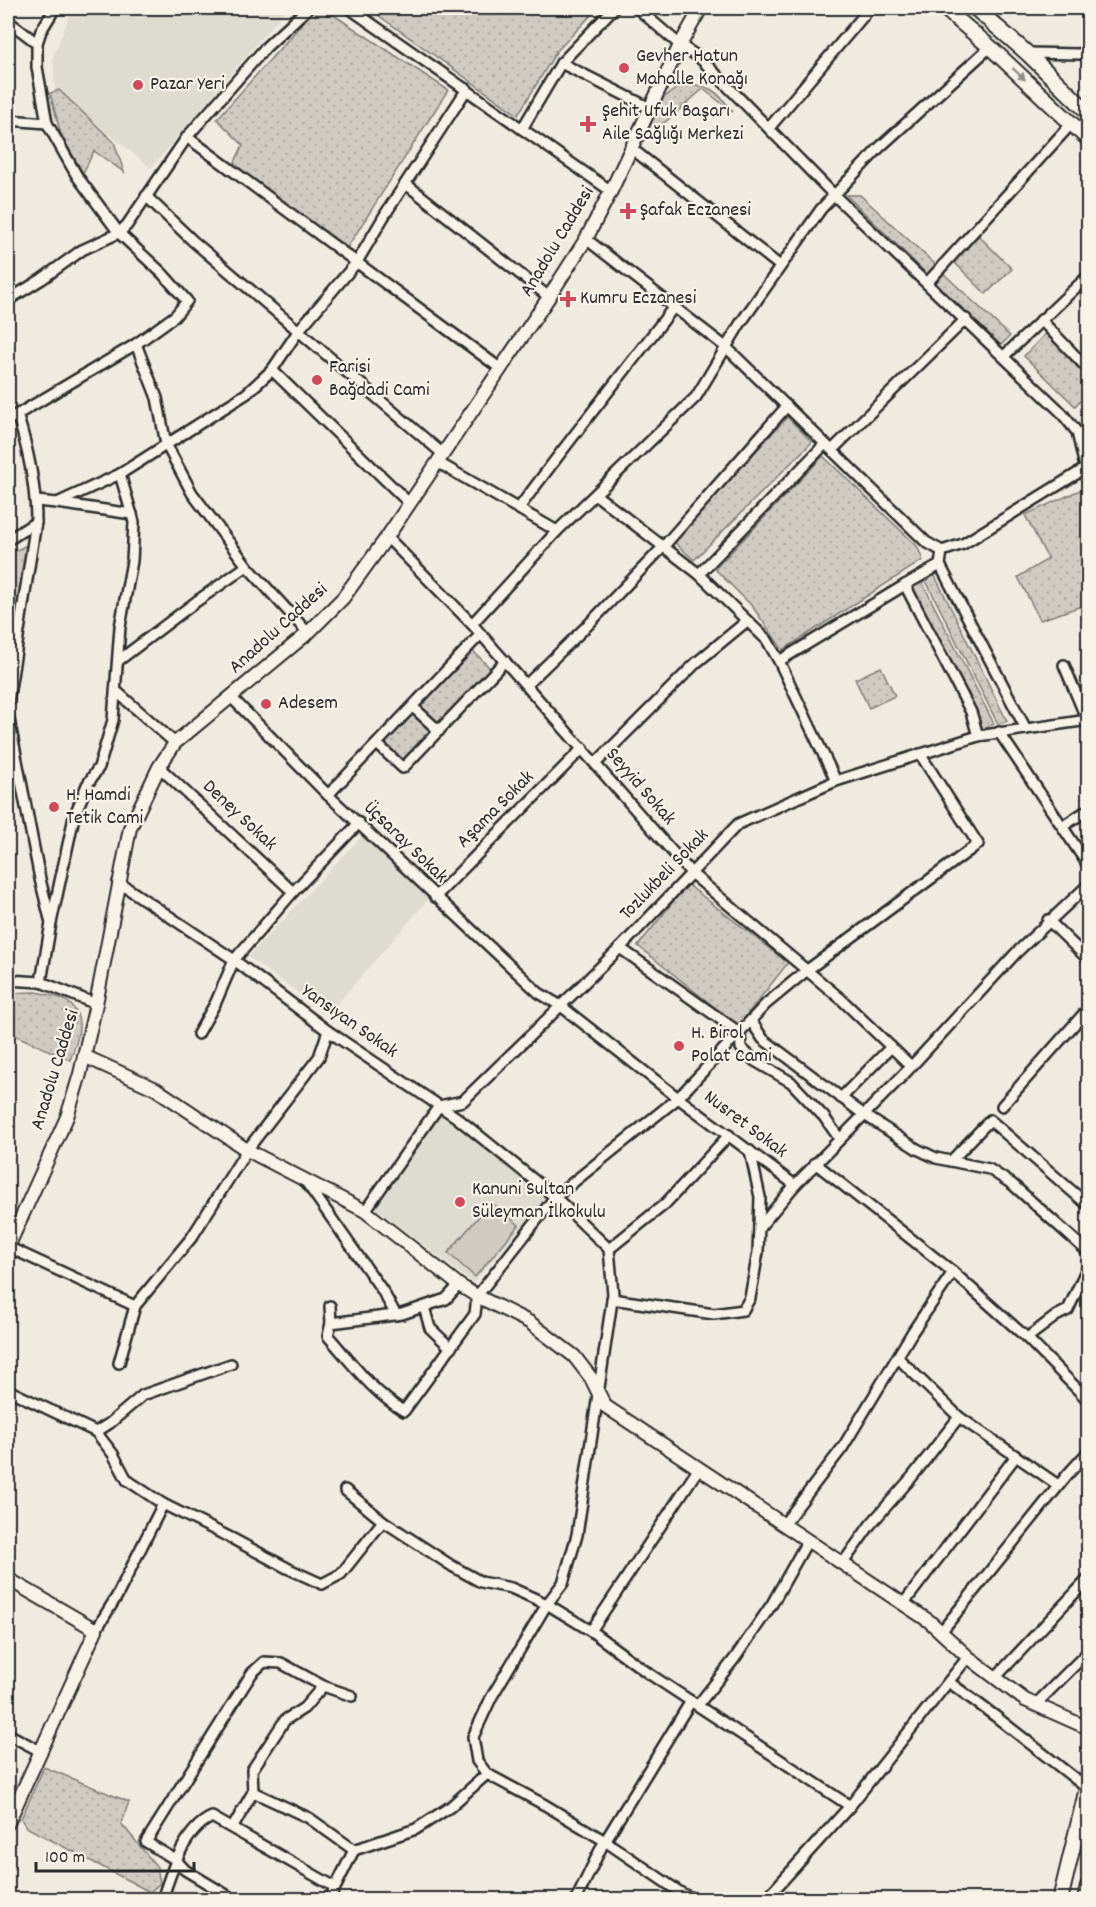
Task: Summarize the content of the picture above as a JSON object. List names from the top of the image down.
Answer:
{
  "streets": {
    "street": [
      "Anadolu Caddesi",
      "Seyyid Sokak",
      "Aşama Sokak",
      "Deney Sokak",
      "Üçsaray Sokak",
      "Tozlukbeli Sokak",
      "Yansıyan Sokak",
      "Nusret Sokak"
    ]
  },
  "crossings": [
    ["Anadolu Caddesi", "Seyyid Sokak"],
    ["Anadolu Caddesi", "Deney Sokak"],
    ["Anadolu Caddesi", "Üçsaray Sokak"],
    ["Anadolu Caddesi", "Yansıyan Sokak"],
    ["Seyyid Sokak", "Aşama Sokak"],
    ["Seyyid Sokak", "Tozlukbeli Sokak"],
    ["Aşama Sokak", "Üçsaray Sokak"],
    ["Üçsaray Sokak", "Tozlukbeli Sokak"],
    ["Üçsaray Sokak", "Nusret Sokak"],
    ["Tozlukbeli Sokak", "Yansıyan Sokak"],
    ["Tozlukbeli Sokak", "Nusret Sokak"]
  ],
  "places": {
    "other": [
      "Gevher Hatun Mahalle Konağı",
      "Pazar Yeri",
      "Farisi Bağdadi Cami",
      "Adesem",
      "H. Hamdi Tetik Cami",
      "H. Birol Polat Cami",
      "Kanuni Sultan Süleyman İlkokulu"
    ],
    "health": ["Şehit Ufuk Başarı Aile Sağlığı Merkezi", "Şafak Eczanesi", "Kumru Eczanesi"]
  },
  "scale_bar": "100 m"
}
